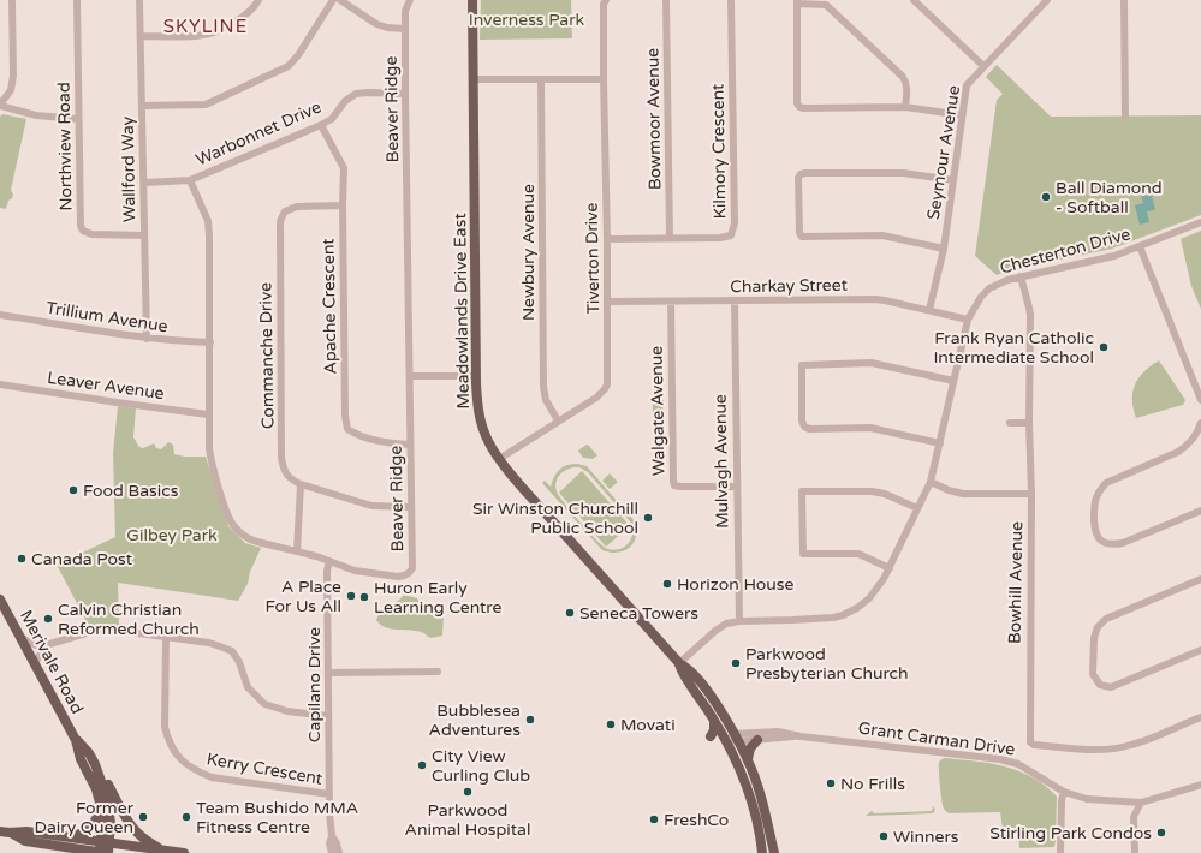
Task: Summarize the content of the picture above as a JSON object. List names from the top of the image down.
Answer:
{
  "streets": {
    "main road": ["Meadowlands Drive East", "Merivale Road"],
    "street": [
      "Beaver Ridge",
      "Bowmoor Avenue",
      "Warbonnet Drive",
      "Northview Road",
      "Kilmory Crescent",
      "Seymour Avenue",
      "Wallford Way",
      "Chesterton Drive",
      "Newbury Avenue",
      "Tiverton Drive",
      "Charkay Street",
      "Apache Crescent",
      "Trillium Avenue",
      "Commanche Drive",
      "Leaver Avenue",
      "Walgate Avenue",
      "Mulvagh Avenue",
      "Bowhill Avenue",
      "Capilano Drive",
      "Grant Carman Drive",
      "Kerry Crescent"
    ]
  },
  "crossings": [
    ["Beaver Ridge", "Warbonnet Drive"],
    ["Beaver Ridge", "Apache Crescent"],
    ["Beaver Ridge", "Trillium Avenue"],
    ["Beaver Ridge", "Leaver Avenue"],
    ["Beaver Ridge", "Capilano Drive"],
    ["Bowmoor Avenue", "Kilmory Crescent"],
    ["Warbonnet Drive", "Wallford Way"],
    ["Warbonnet Drive", "Apache Crescent"],
    ["Northview Road", "Wallford Way"],
    ["Kilmory Crescent", "Tiverton Drive"],
    ["Seymour Avenue", "Charkay Street"],
    ["Wallford Way", "Trillium Avenue"],
    ["Chesterton Drive", "Charkay Street"],
    ["Chesterton Drive", "Meadowlands Drive East"],
    ["Chesterton Drive", "Mulvagh Avenue"],
    ["Chesterton Drive", "Bowhill Avenue"],
    ["Newbury Avenue", "Tiverton Drive"],
    ["Tiverton Drive", "Charkay Street"],
    ["Tiverton Drive", "Meadowlands Drive East"],
    ["Charkay Street", "Walgate Avenue"],
    ["Charkay Street", "Mulvagh Avenue"],
    ["Apache Crescent", "Commanche Drive"],
    ["Meadowlands Drive East", "Grant Carman Drive"],
    ["Walgate Avenue", "Mulvagh Avenue"],
    ["Capilano Drive", "Kerry Crescent"]
  ],
  "districts": ["SKYLINE"],
  "parks": ["Inverness Park", "Gilbey Park"],
  "places": [
    "Ball Diamond - Softball",
    "Frank Ryan Catholic Intermediate School",
    "Food Basics",
    "Sir Winston Churchill Public School",
    "Canada Post",
    "Horizon House",
    "A Place For Us All",
    "Huron Early Learning Centre",
    "Seneca Towers",
    "Calvin Christian Reformed Church",
    "Parkwood Presbyterian Church",
    "Bubblesea Adventures",
    "Movati",
    "City View Curling Club",
    "No Frills",
    "Parkwood Animal Hospital",
    "Former Dairy Queen",
    "Team Bushido MMA Fitness Centre",
    "FreshCo",
    "Stirling Park Condos",
    "Winners"
  ]
}
